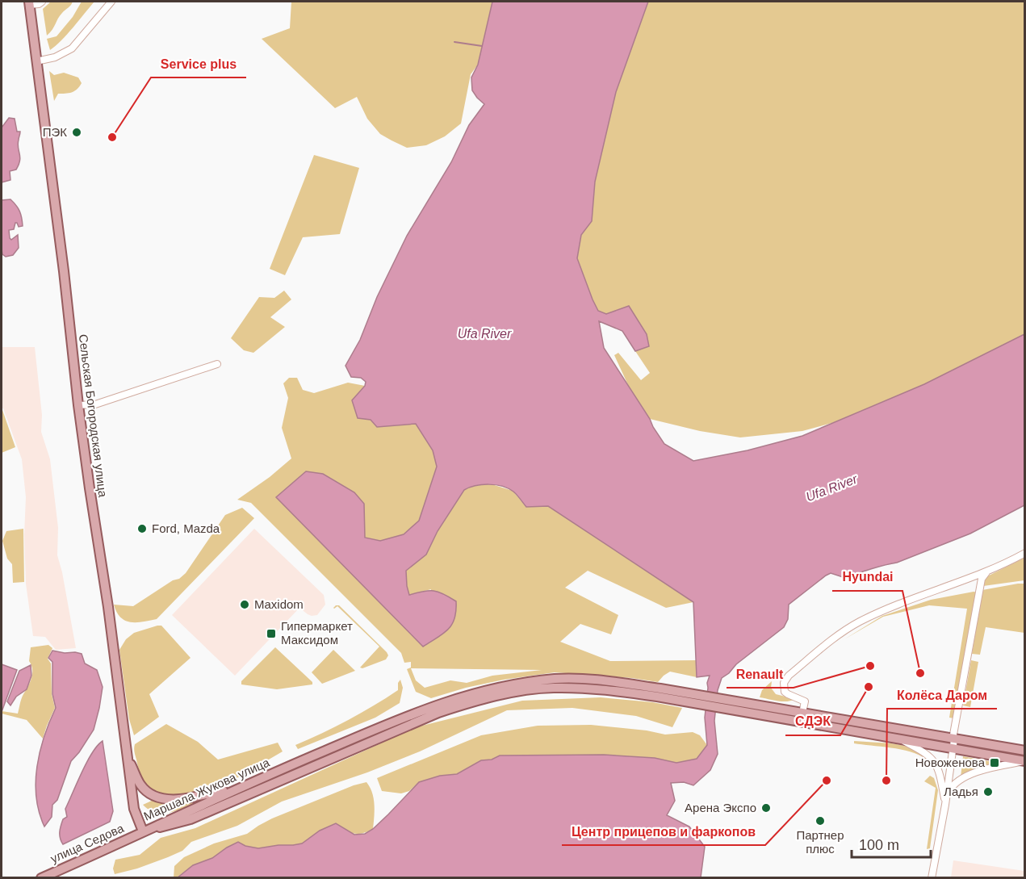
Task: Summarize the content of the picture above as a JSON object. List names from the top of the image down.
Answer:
{
  "streets": {
    "main road": ["Сельская Богородская улица", "Маршала Жукова улица", "улица Седова"]
  },
  "crossings": [
    ["Сельская Богородская улица", "Маршала Жукова улица"],
    ["Сельская Богородская улица", "улица Седова"],
    ["Маршала Жукова улица", "улица Седова"]
  ],
  "water": ["Ufa River"],
  "places": {
    "other": [
      "ПЭК",
      "Service plus",
      "Ford, Mazda",
      "Maxidom",
      "Renault",
      "Hyundai",
      "СДЭК",
      "Центр прицепов и фаркопов",
      "Колёса Даром",
      "Ладья",
      "Арена Экспо",
      "Партнер плюс"
    ],
    "transit": ["Гипермаркет Максидом", "Новоженова"]
  },
  "scale_bar": "100 m"
}
